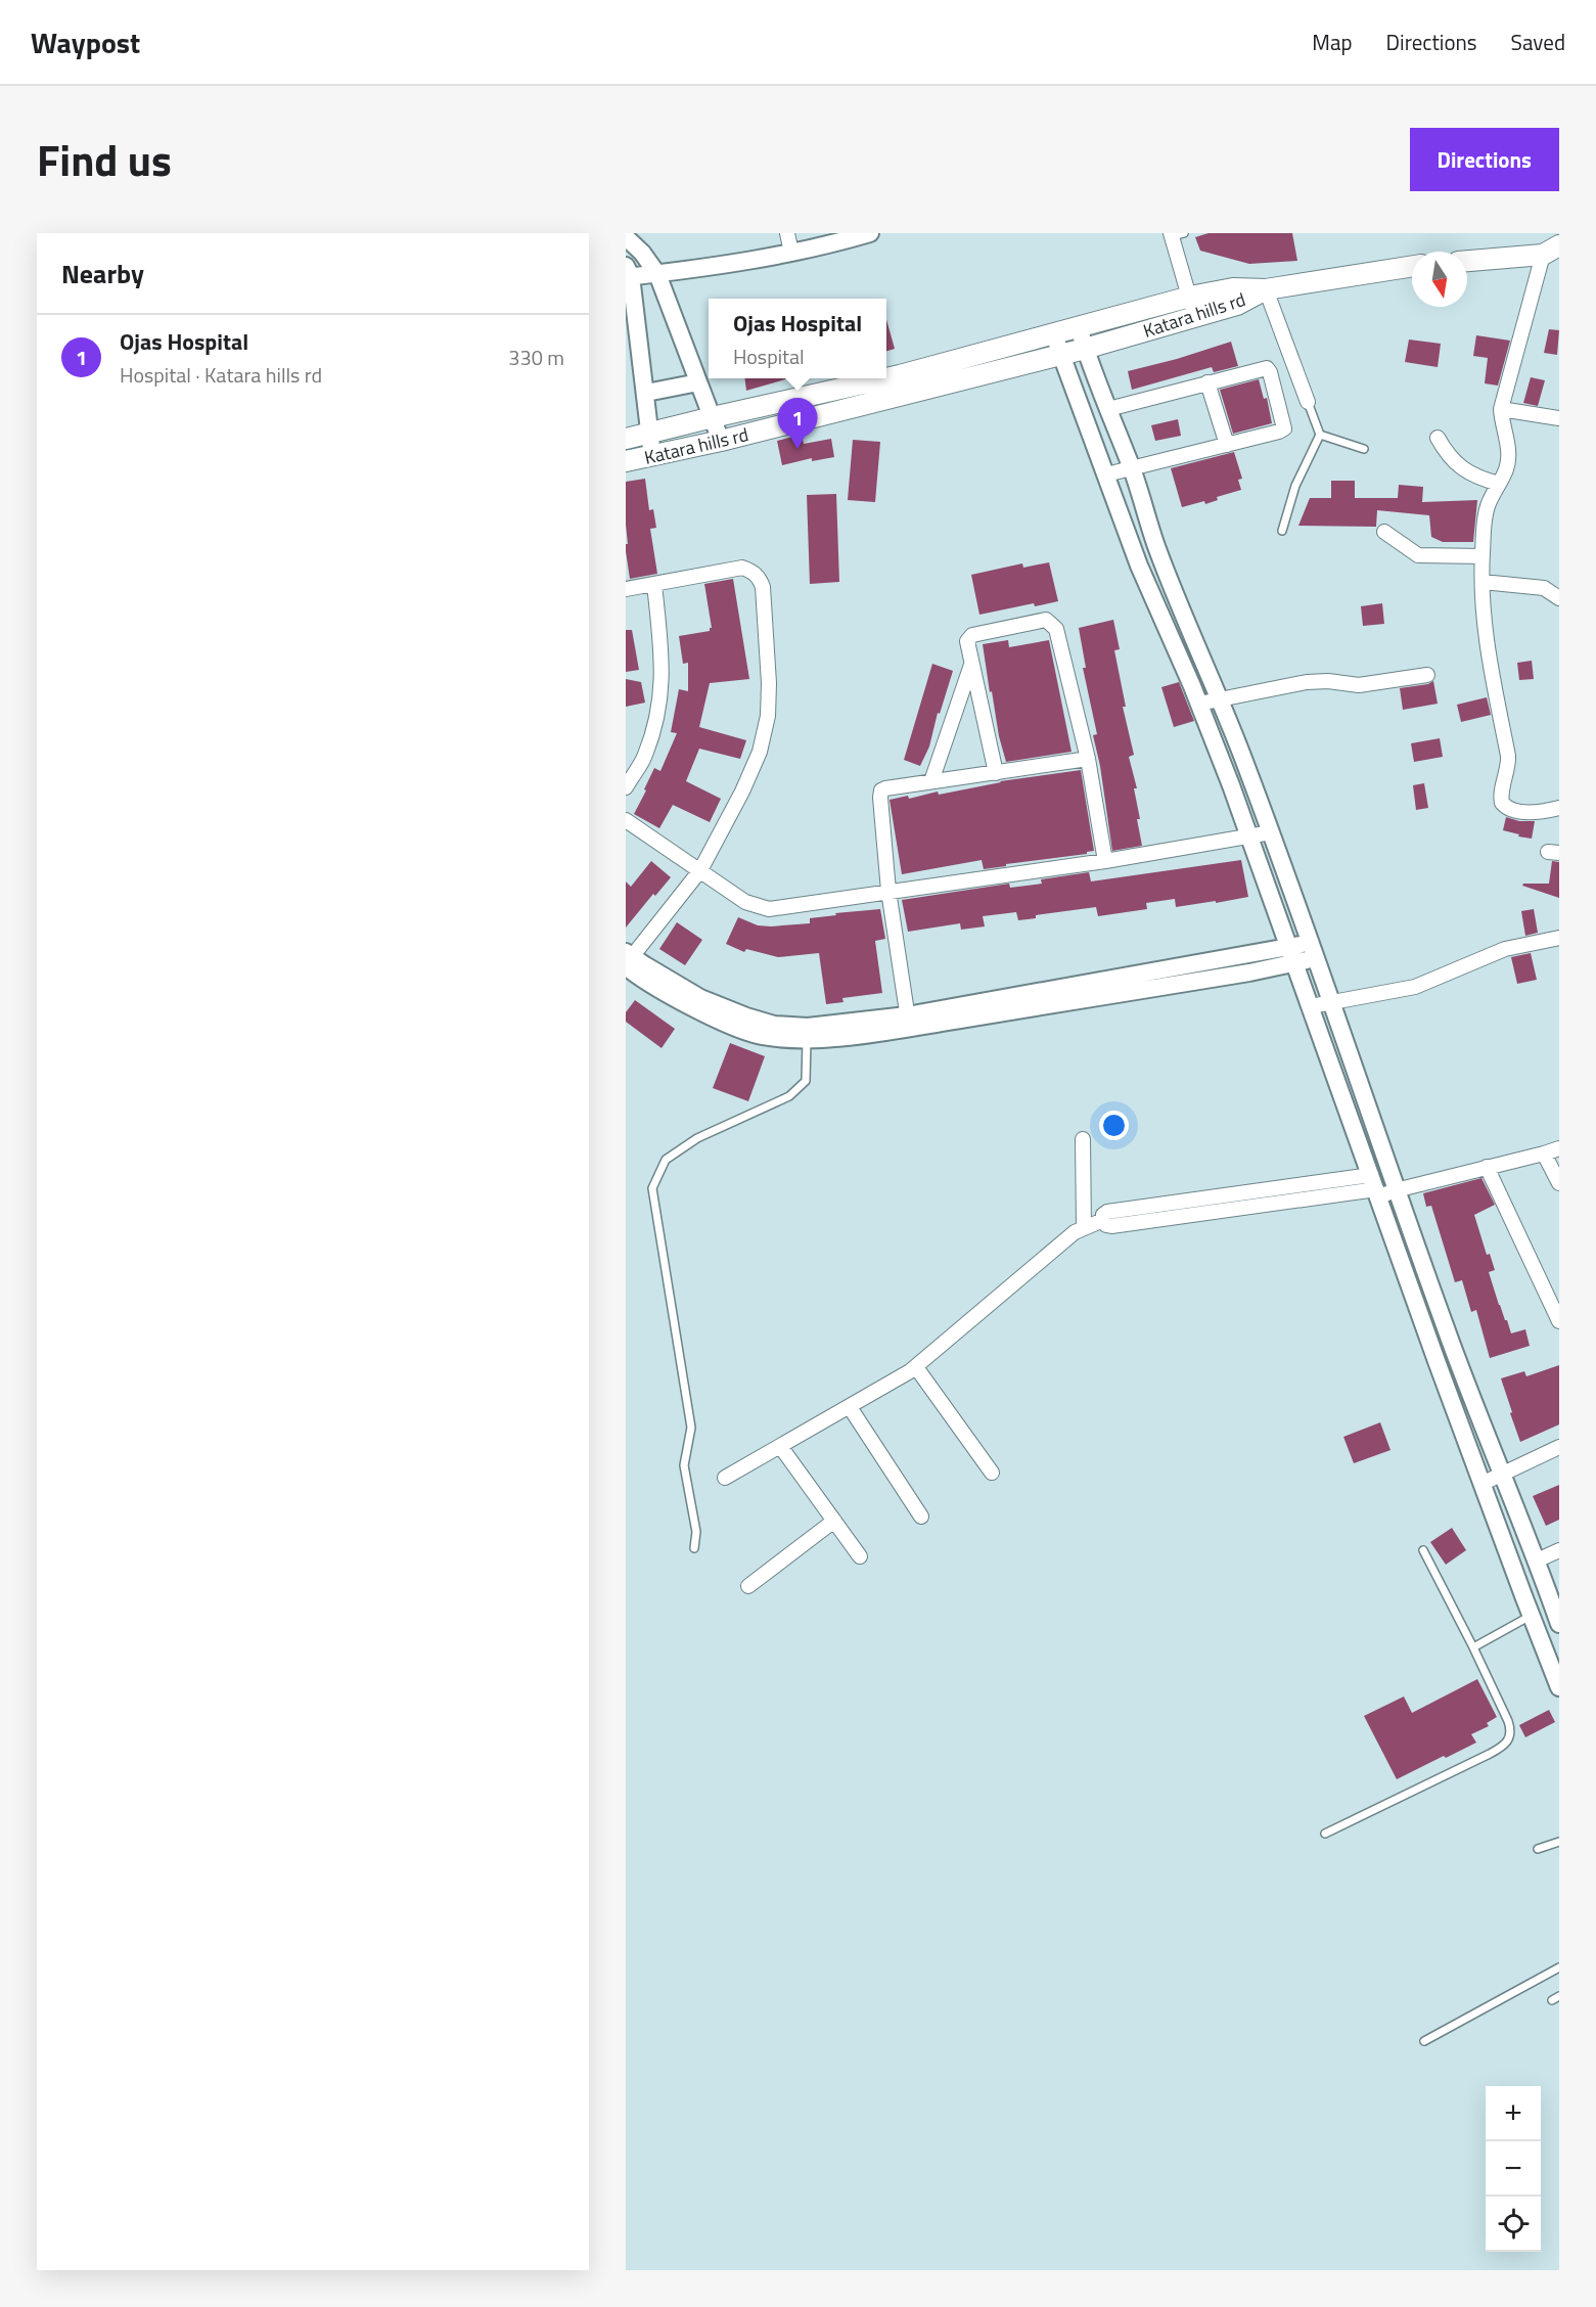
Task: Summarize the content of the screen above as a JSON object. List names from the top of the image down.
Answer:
{
  "streets": {
    "main road": ["Katara hills rd"]
  },
  "north": "bottom",
  "page": {
    "header": "Waypost",
    "nav": ["Map", "Directions", "Saved"],
    "title": "Find us",
    "buttons": "Directions",
    "heading": "Nearby",
    "popup": ["Ojas Hospital", "Hospital"],
    "list": [
      {
        "mark": "1",
        "name": "Ojas Hospital",
        "note": "Hospital · Katara hills rd",
        "value": "330 m"
      }
    ],
    "pins": "1",
    "map_buttons": ["+", "−"]
  }
}
